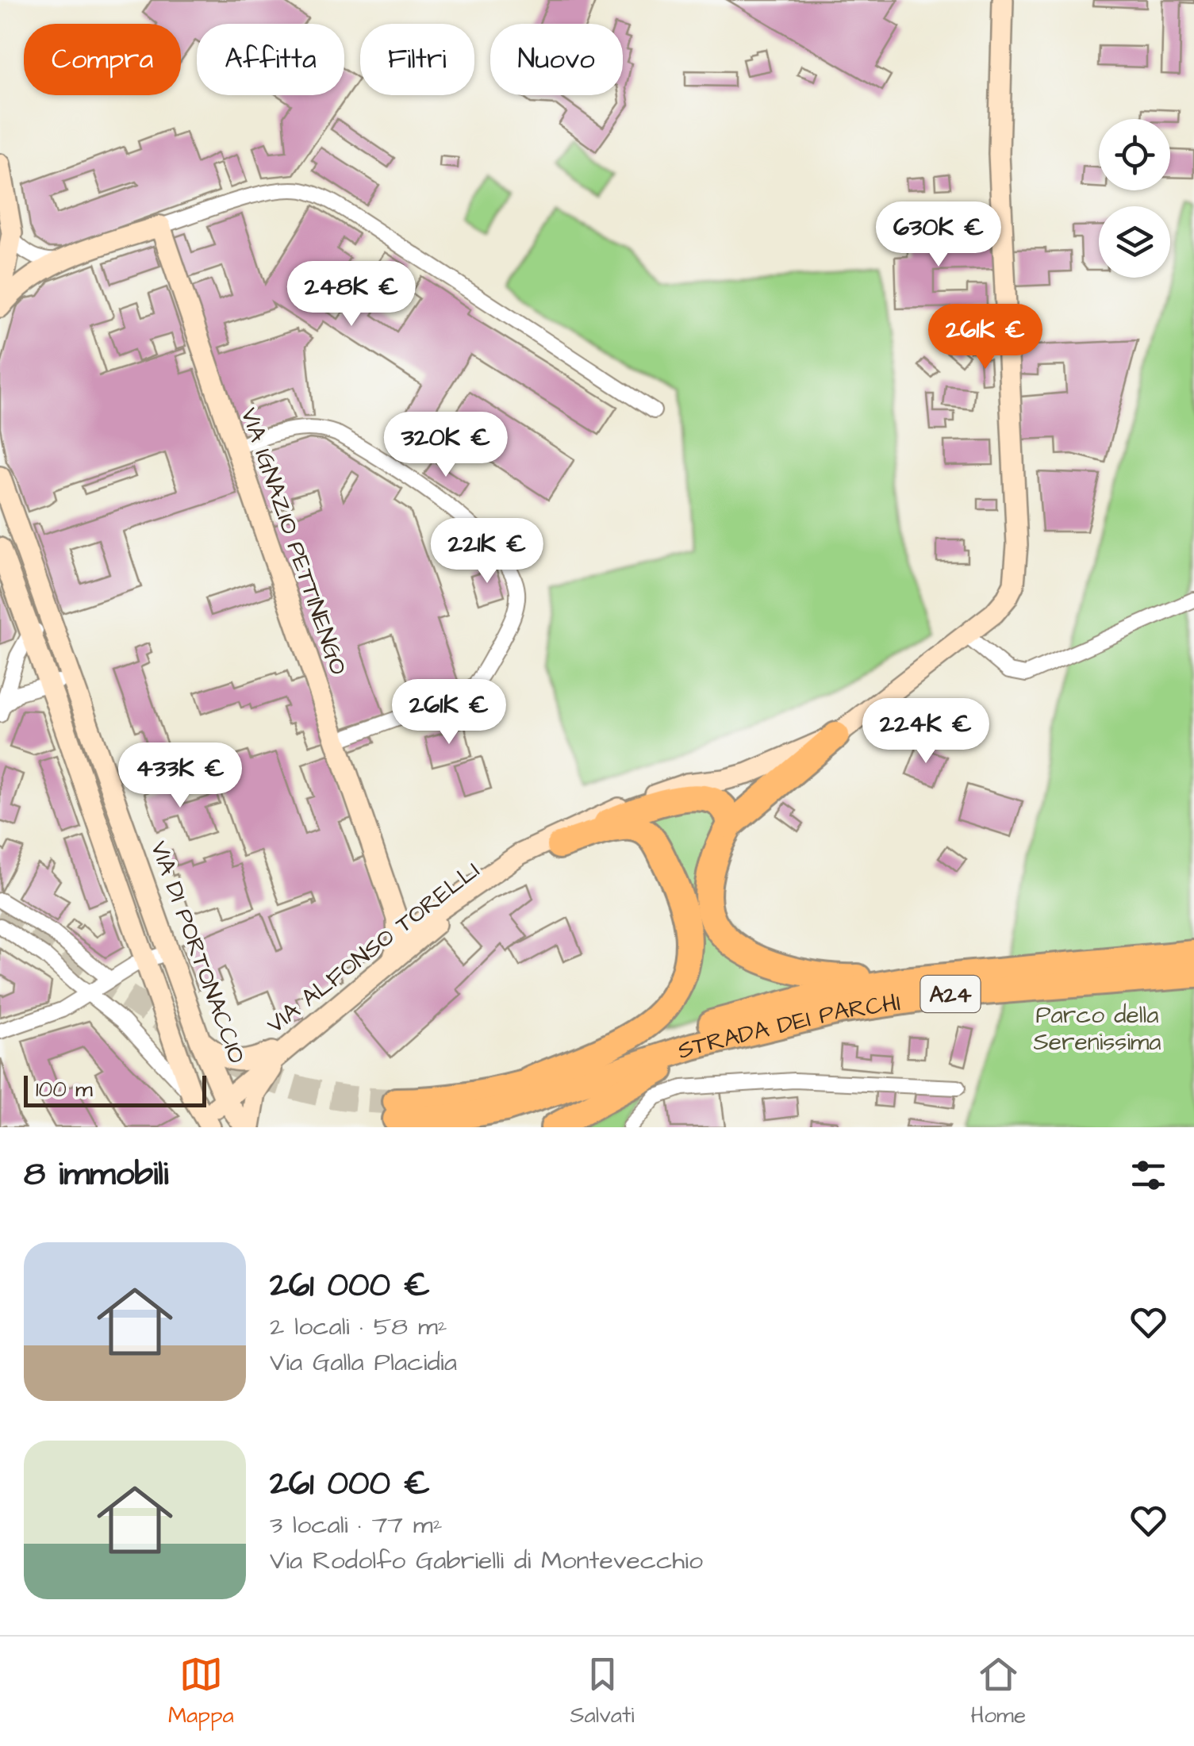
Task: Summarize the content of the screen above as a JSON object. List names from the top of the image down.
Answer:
{
  "streets": {
    "highway": ["A24", "STRADA DEI PARCHI"],
    "main road": ["VIA IGNAZIO PETTINENGO", "VIA ALFONSO TORELLI", "VIA DI PORTONACCIO"]
  },
  "crossings": [
    ["VIA IGNAZIO PETTINENGO", "VIA ALFONSO TORELLI"],
    ["VIA ALFONSO TORELLI", "VIA DI PORTONACCIO"]
  ],
  "parks": ["Parco della Serenissima"],
  "scale_bar": "100 m",
  "page": {
    "chip": [
      "Compra",
      "Affitta",
      "Filtri",
      "Nuovo"
    ],
    "price": [
      "630K €",
      "248K €",
      "261K €",
      "320K €",
      "221K €",
      "261K €",
      "224K €",
      "433K €"
    ],
    "scale": "100 m",
    "heading": "8 immobili",
    "list": [
      {
        "name": "261 000 €",
        "note": "2 locali · 58 m² · Via Galla Placidia"
      },
      {
        "name": "261 000 €",
        "note": "3 locali · 77 m² · Via Rodolfo Gabrielli di Montevecchio"
      }
    ],
    "tabs": ["Mappa", "Salvati", "Home"]
  }
}
